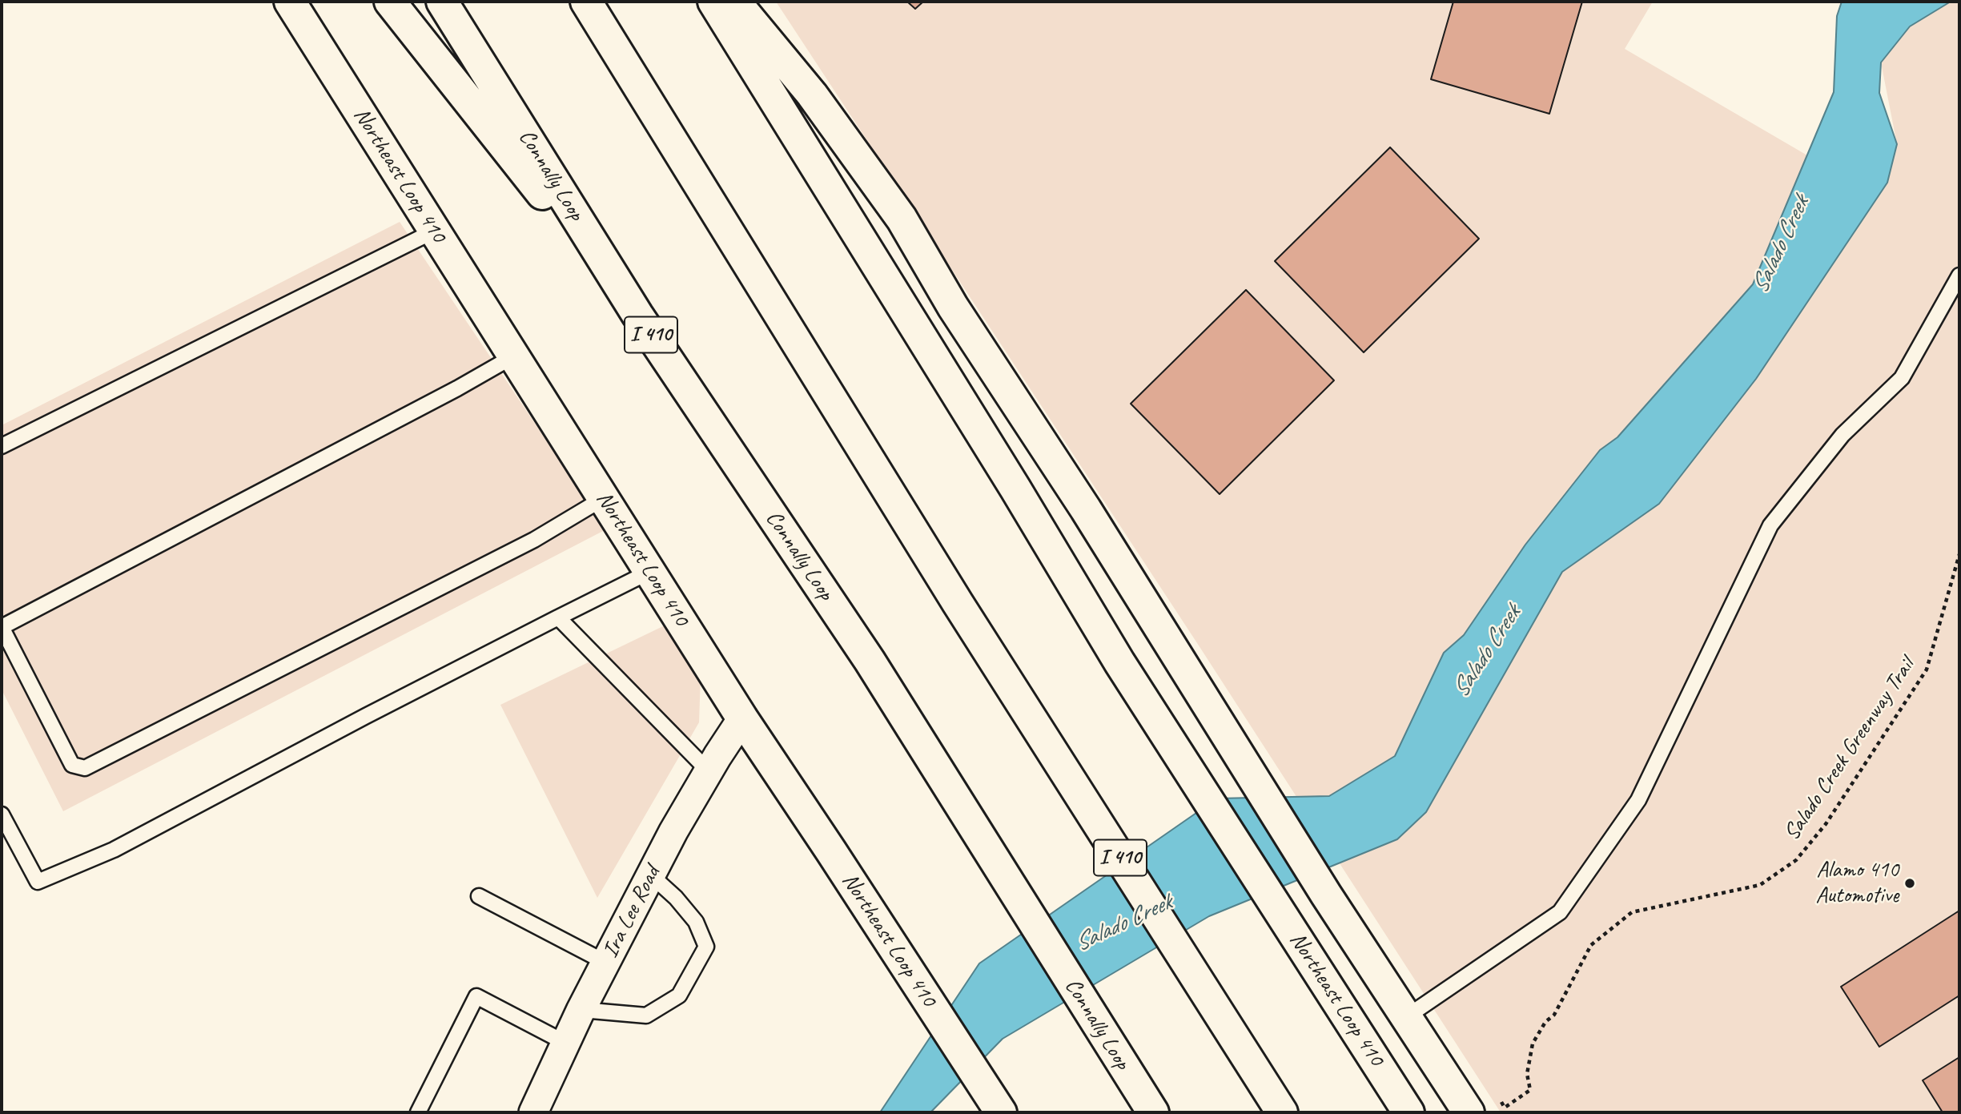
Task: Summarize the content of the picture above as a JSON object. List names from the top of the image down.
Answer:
{
  "streets": {
    "main road": ["Northeast Loop 410", "Connally Loop", "I 410"],
    "street": ["Ira Lee Road"],
    "path": ["Salado Creek Greenway Trail"]
  },
  "crossings": [
    ["Northeast Loop 410", "Ira Lee Road"]
  ],
  "water": ["Salado Creek"],
  "places": ["Alamo 410 Automotive"]
}
